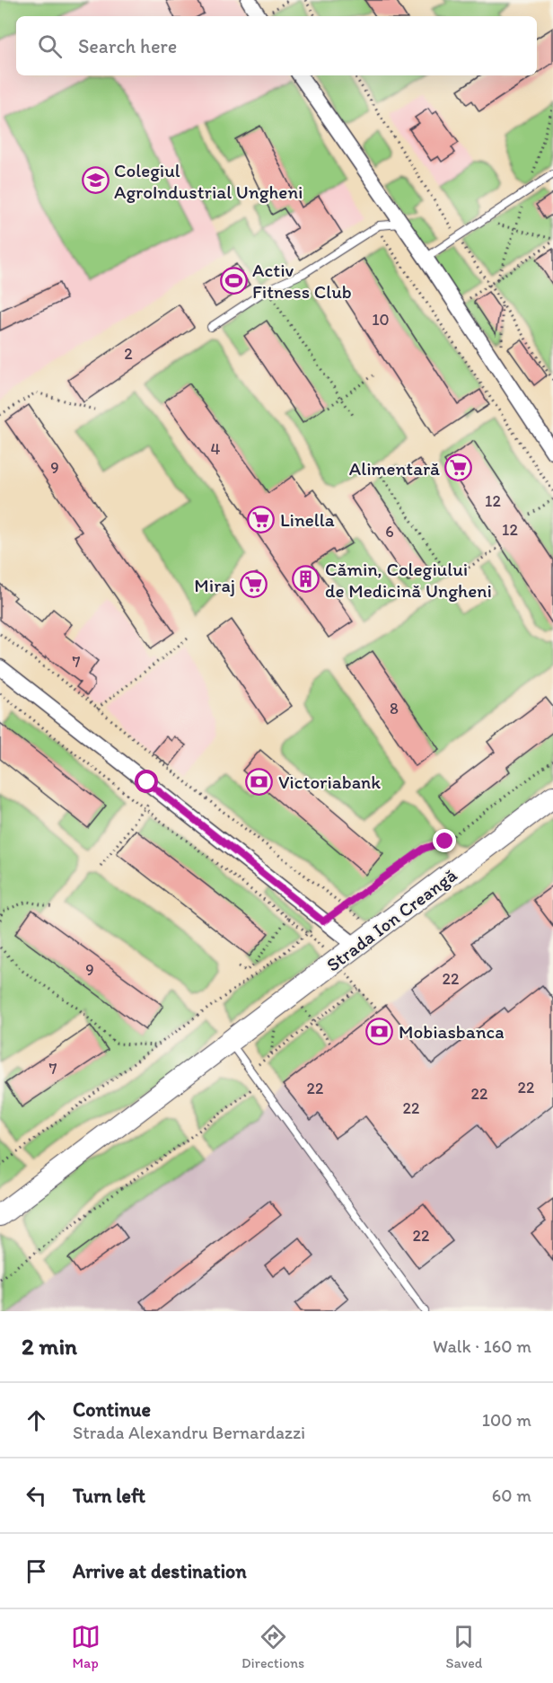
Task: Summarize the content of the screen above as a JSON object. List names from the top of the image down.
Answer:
{
  "streets": {
    "street": ["Strada Ion Creangă"]
  },
  "places": {
    "school or university": ["Colegiul AgroIndustrial Ungheni"],
    "sports": ["Activ Fitness Club"],
    "supermarket": ["Alimentară", "Linella", "Miraj"],
    "building": ["Cămin, Colegiului de Medicină Ungheni"],
    "bank": ["Victoriabank", "Mobiasbanca"]
  },
  "house_numbers": [
    "10",
    "2",
    "4",
    "9",
    "12",
    "12",
    "6",
    "7",
    "8",
    "9",
    "22",
    "7",
    "22",
    "22",
    "22",
    "22",
    "22"
  ],
  "page": {
    "search": "Search here",
    "heading": ["2 min", "Walk · 160 m"],
    "list": [
      ["Continue", "Strada Alexandru Bernardazzi", "100 m"],
      ["Turn left", "60 m"],
      "Arrive at destination"
    ],
    "nav": ["Map", "Directions", "Saved"]
  }
}
